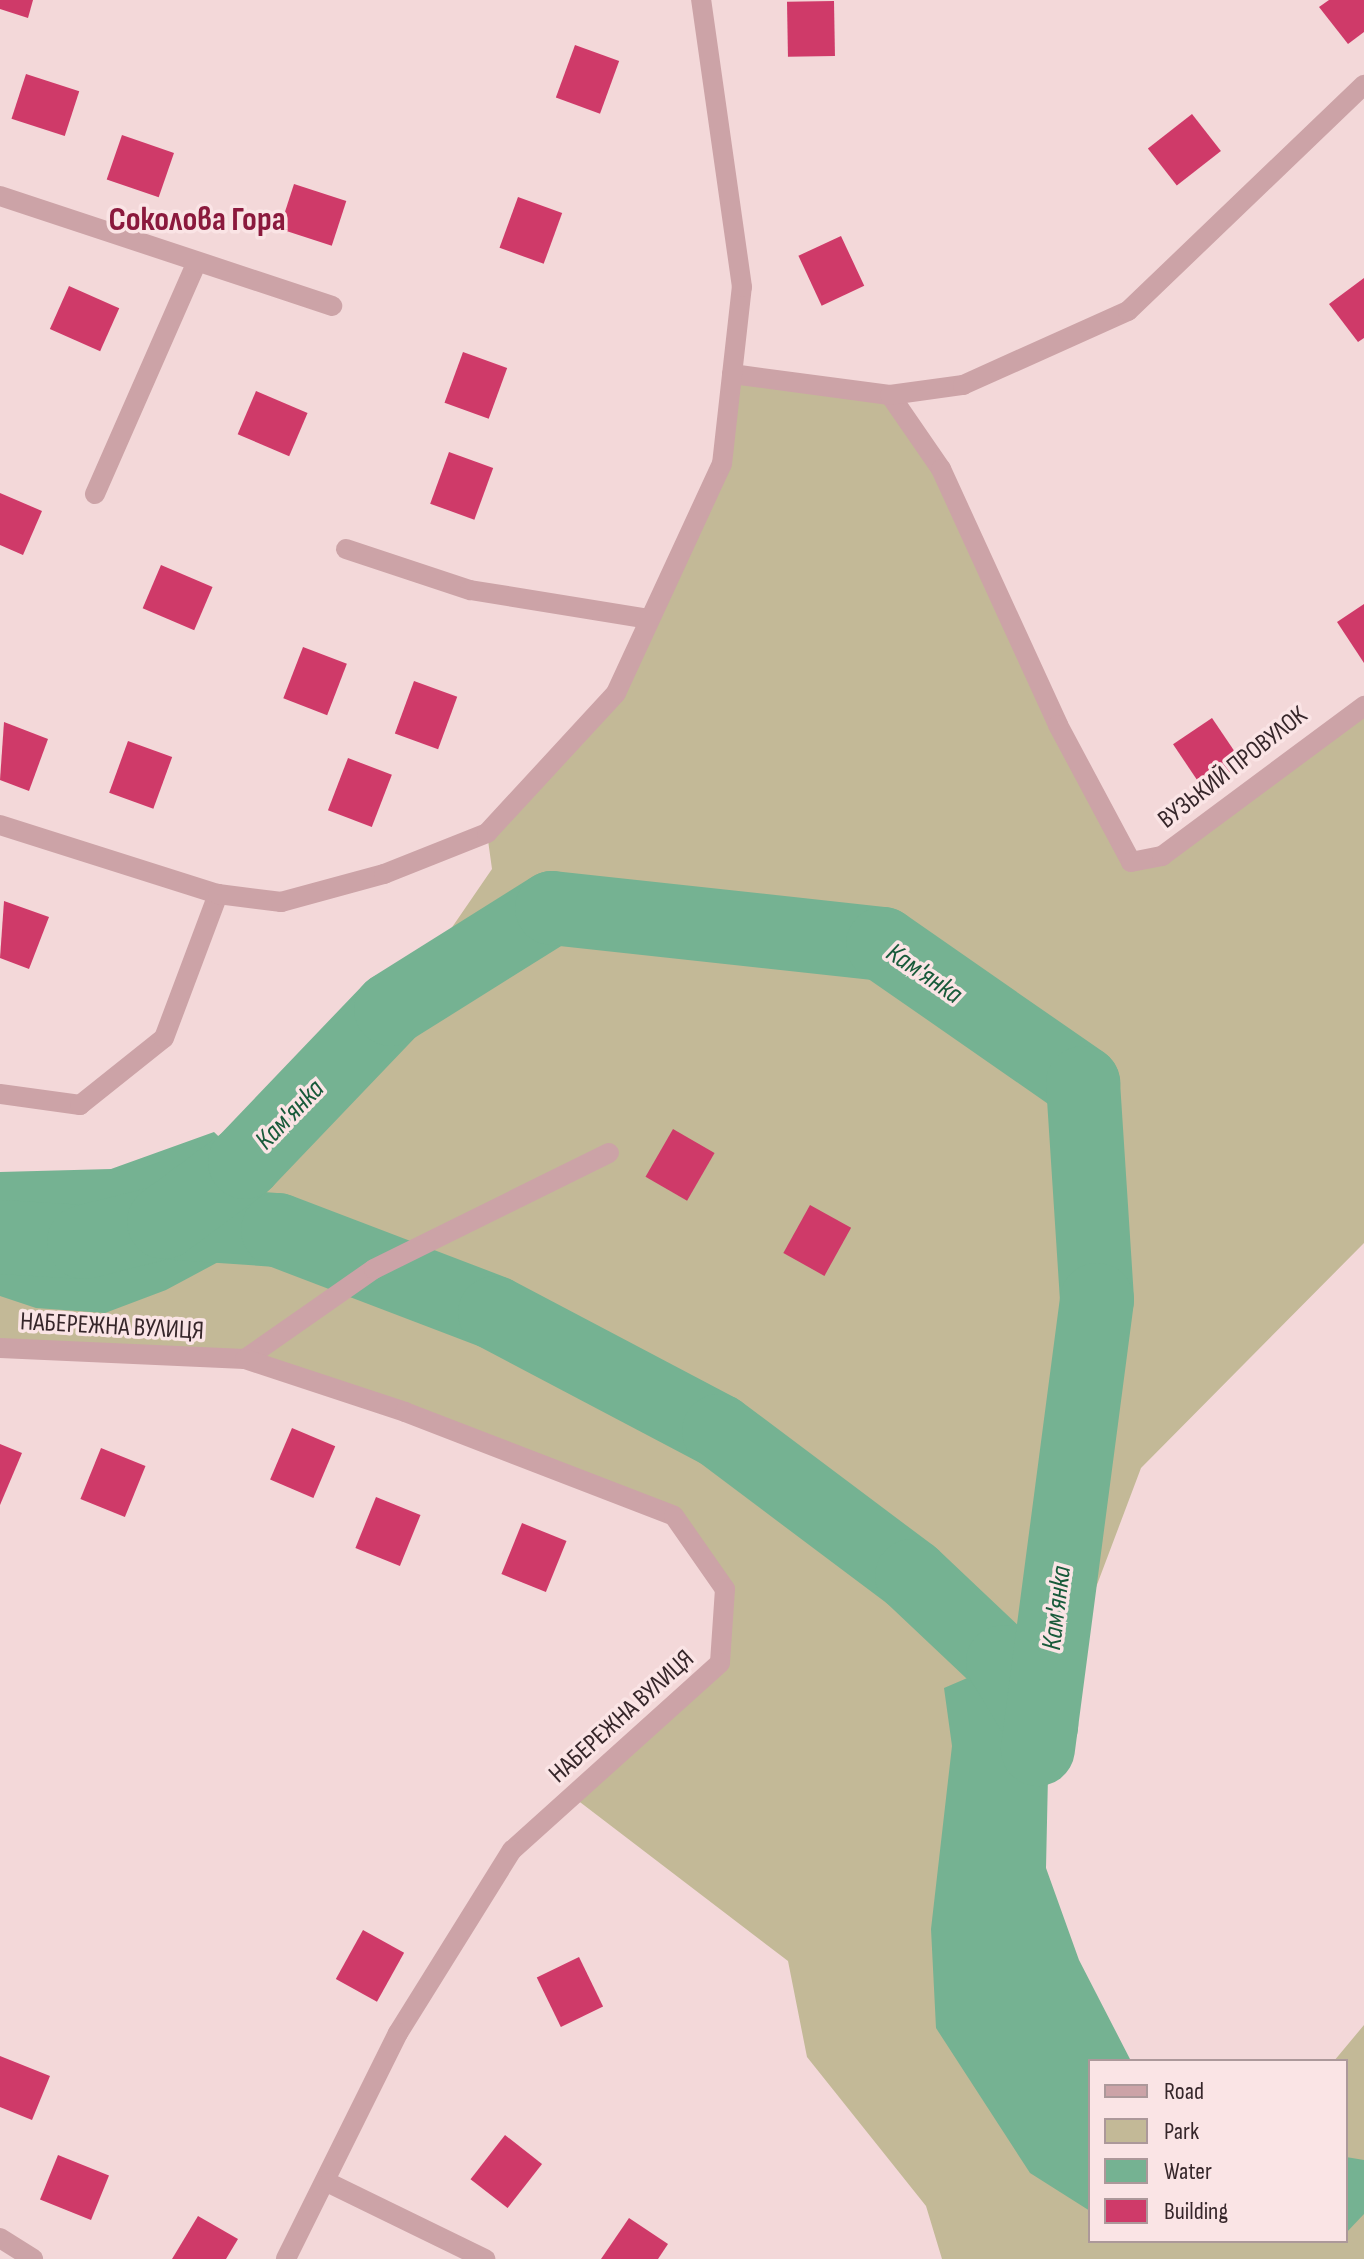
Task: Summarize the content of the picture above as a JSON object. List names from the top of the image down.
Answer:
{
  "streets": {
    "street": ["ВУЗЬКИЙ ПРОВУЛОК", "НАБЕРЕЖНА ВУЛИЦЯ"]
  },
  "districts": ["Соколова Гора"],
  "water": ["Кам'янка"],
  "legend": [
    "Road",
    "Park",
    "Water",
    "Building"
  ]
}
